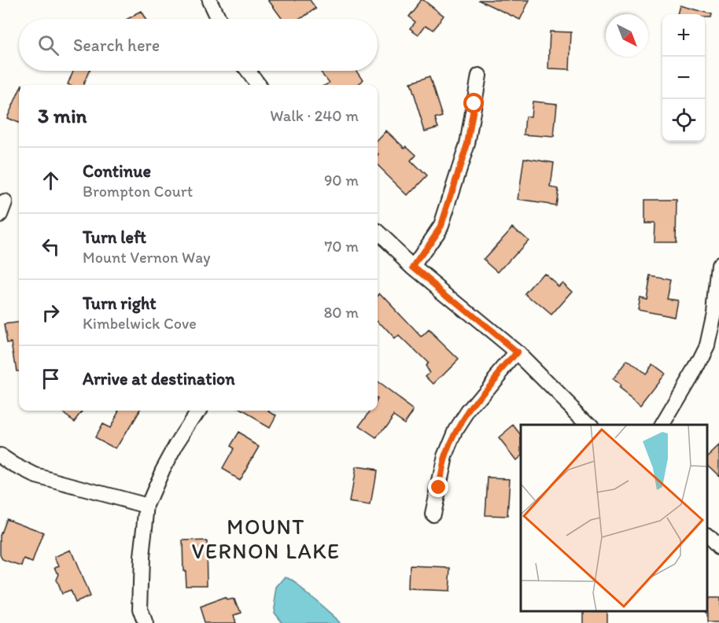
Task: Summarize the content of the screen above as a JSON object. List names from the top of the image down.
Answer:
{
  "districts": ["MOUNT VERNON LAKE"],
  "north": "bottom right",
  "page": {
    "map_buttons": ["+", "−"],
    "search": "Search here",
    "heading": ["3 min", "Walk · 240 m"],
    "list": [
      ["Continue", "Brompton Court", "90 m"],
      ["Turn left", "Mount Vernon Way", "70 m"],
      ["Turn right", "Kimbelwick Cove", "80 m"],
      "Arrive at destination"
    ]
  }
}
